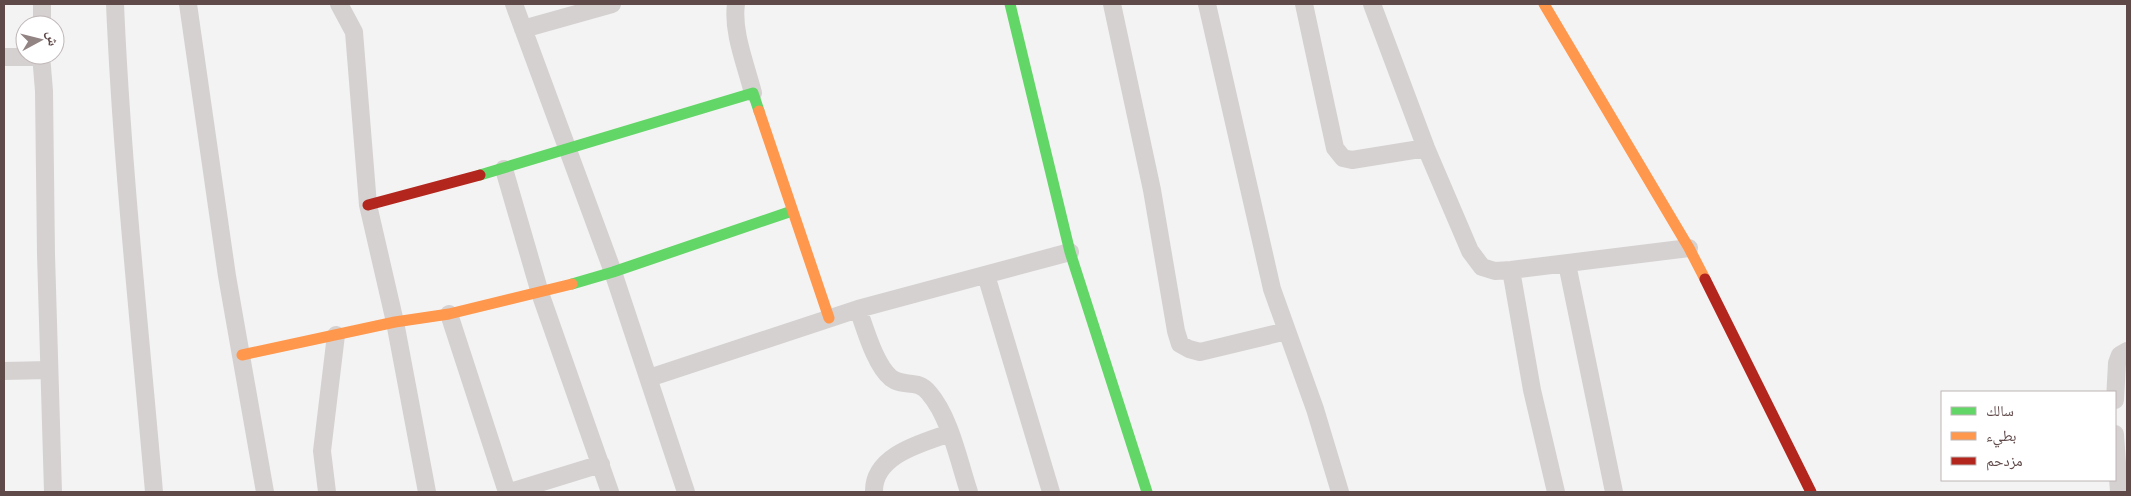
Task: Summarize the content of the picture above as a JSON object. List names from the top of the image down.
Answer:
{
  "legend": ["سالك", "بطيء", "مزدحم"],
  "north": "right"
}
